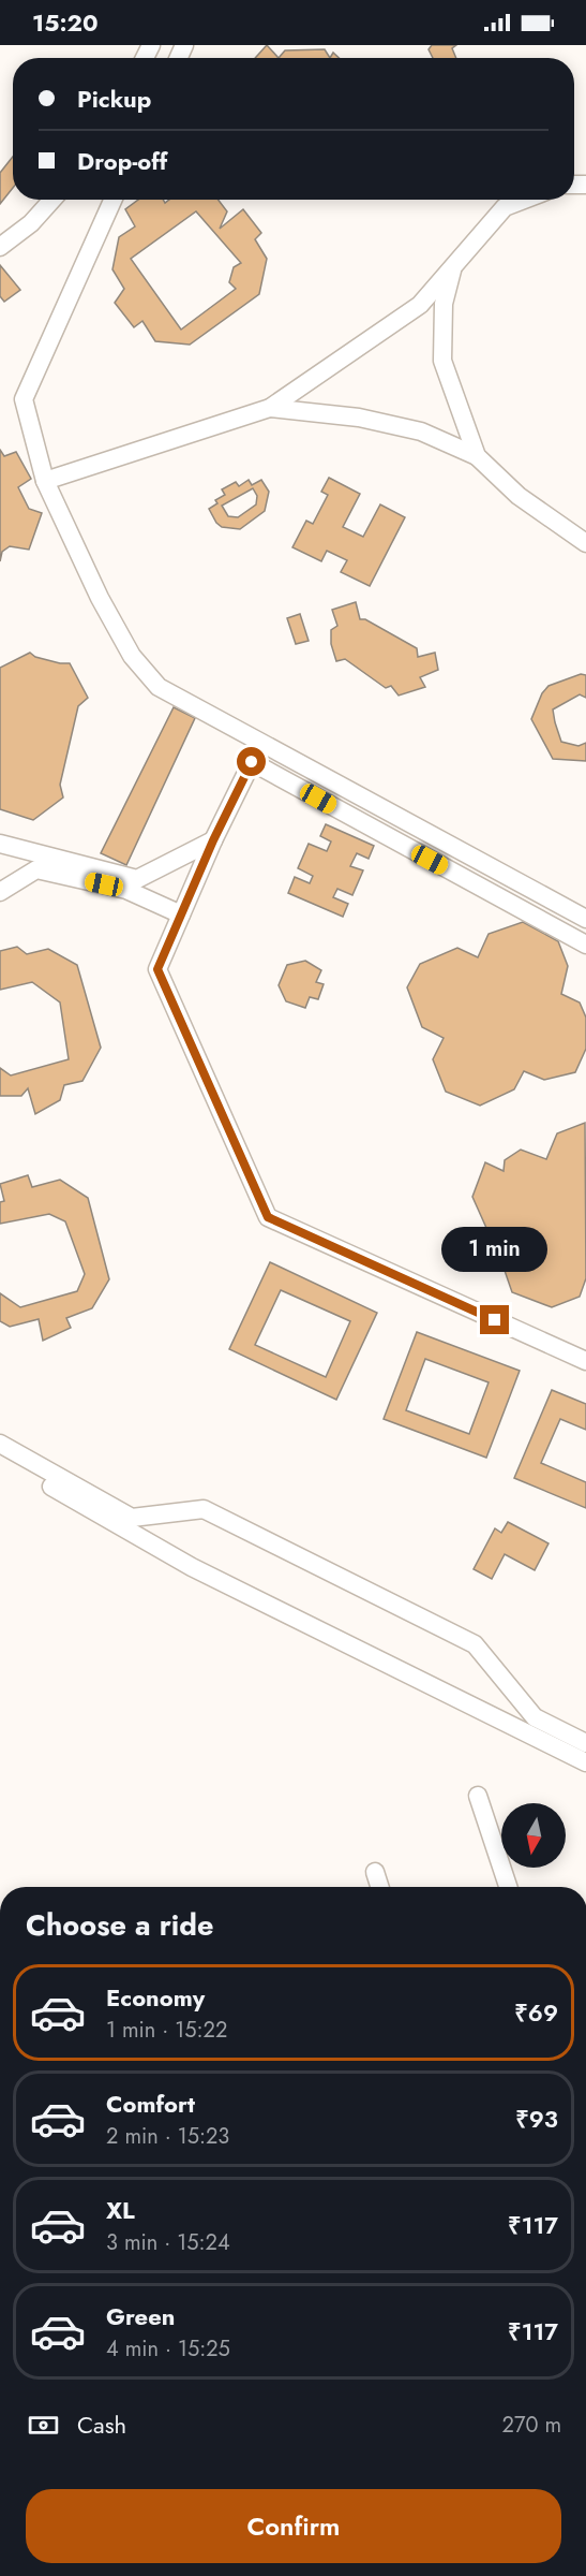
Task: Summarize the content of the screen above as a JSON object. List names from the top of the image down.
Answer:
{
  "north": "bottom",
  "page": {
    "status": "15:20",
    "banner": ["Pickup", "Drop-off"],
    "bubble": "1 min",
    "heading": "Choose a ride",
    "list": [
      {
        "name": "Economy",
        "note": "1 min · 15:22",
        "value": "₹69"
      },
      {
        "name": "Comfort",
        "note": "2 min · 15:23",
        "value": "₹93"
      },
      {
        "name": "XL",
        "note": "3 min · 15:24",
        "value": "₹117"
      },
      {
        "name": "Green",
        "note": "4 min · 15:25",
        "value": "₹117"
      }
    ],
    "pay": ["Cash", "270 m"],
    "buttons": "Confirm"
  }
}
